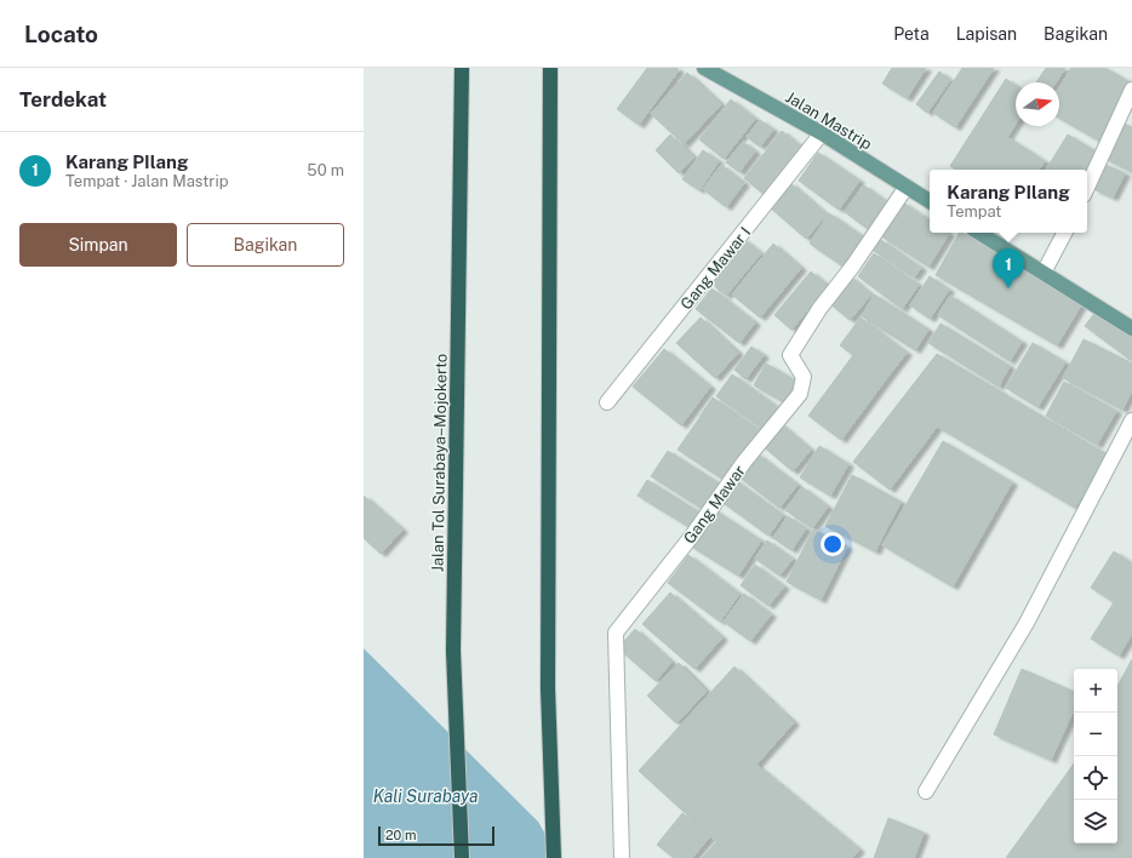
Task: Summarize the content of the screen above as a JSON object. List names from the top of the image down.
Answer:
{
  "streets": {
    "highway": ["Jalan Tol Surabaya–Mojokerto"],
    "main road": ["Jalan Mastrip"],
    "street": ["Gang Mawar I", "Gang Mawar"]
  },
  "crossings": [
    ["Jalan Mastrip", "Gang Mawar I"],
    ["Jalan Mastrip", "Gang Mawar"]
  ],
  "water": ["Kali Surabaya"],
  "scale_bar": "20 m",
  "north": "right",
  "page": {
    "header": "Locato",
    "nav": ["Peta", "Lapisan", "Bagikan"],
    "heading": "Terdekat",
    "list": [
      {
        "mark": "1",
        "name": "Karang PIlang",
        "note": "Tempat · Jalan Mastrip",
        "value": "50 m"
      }
    ],
    "popup": ["Karang PIlang", "Tempat"],
    "buttons": ["Simpan", "Bagikan"],
    "pins": "1",
    "map_buttons": ["+", "−"],
    "scale": "20 m"
  }
}
